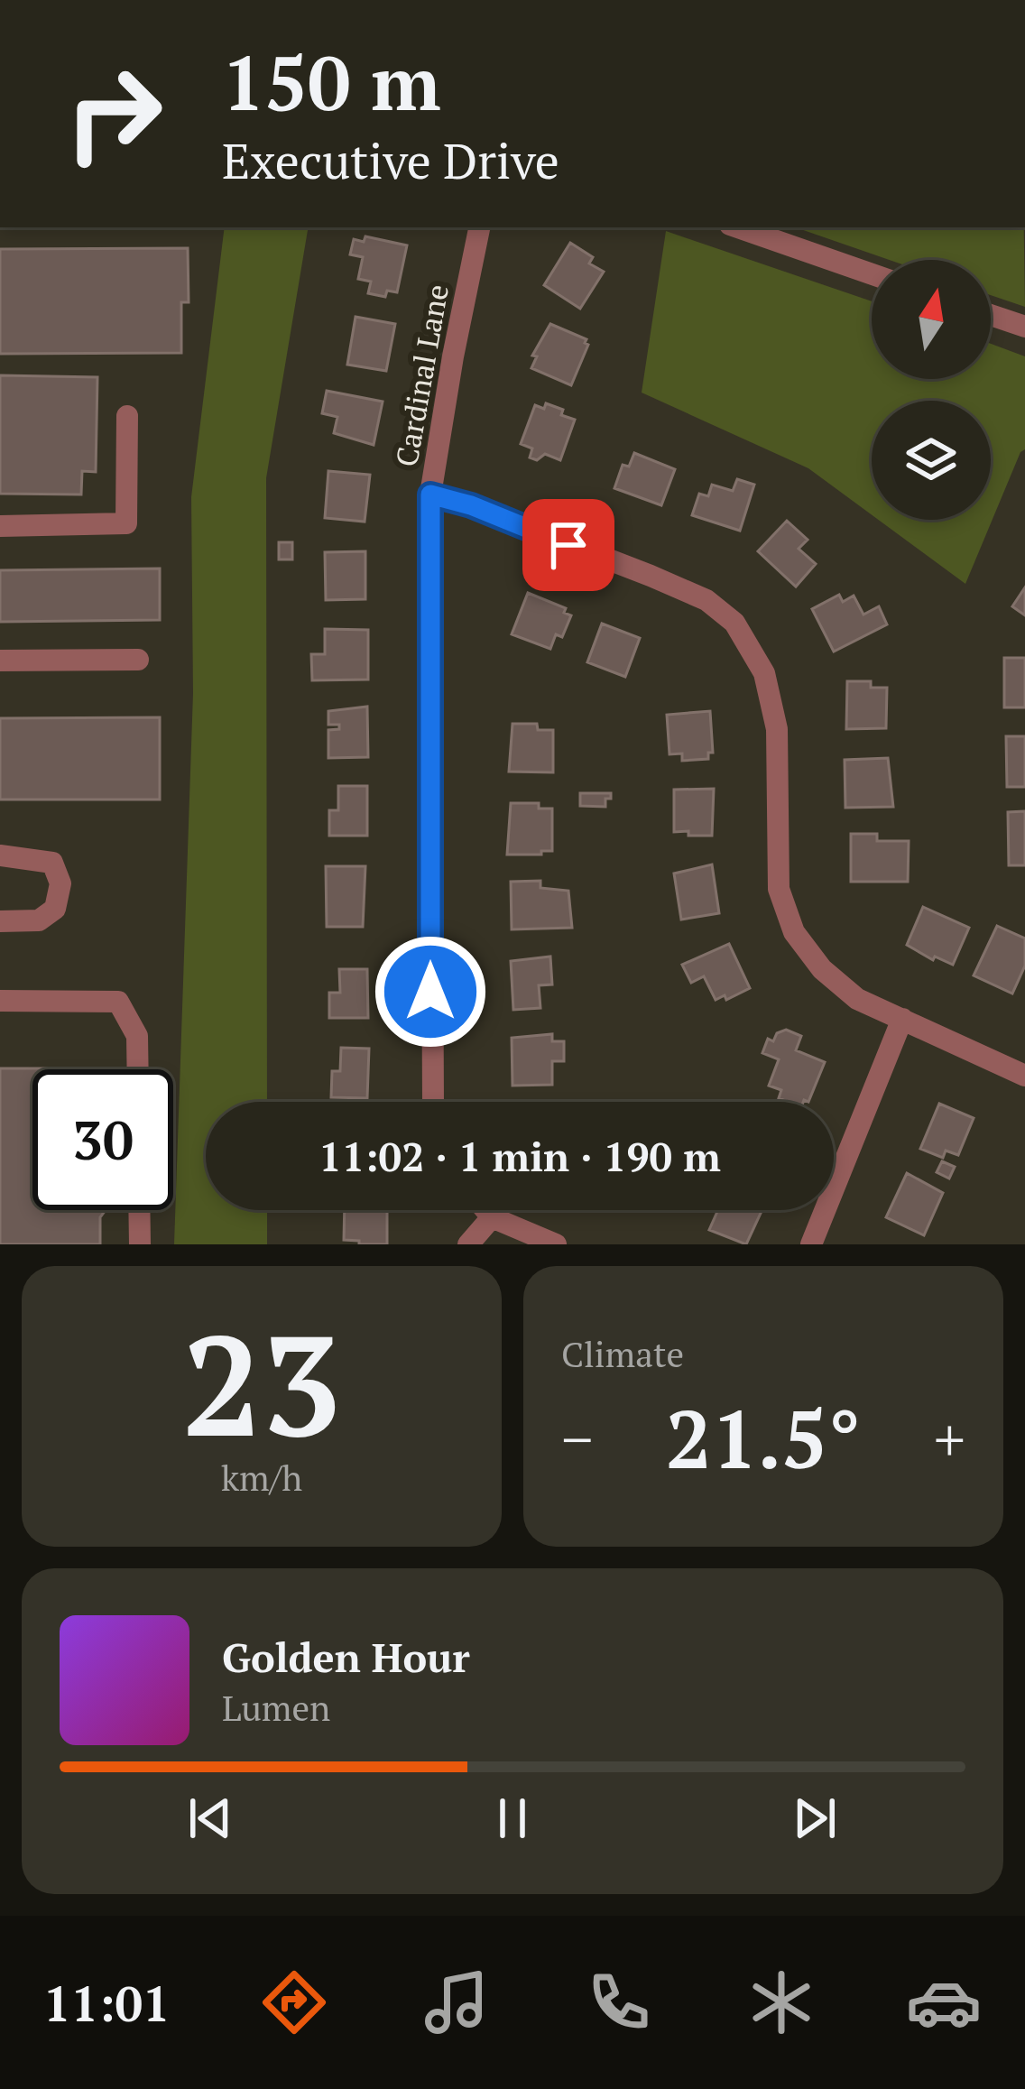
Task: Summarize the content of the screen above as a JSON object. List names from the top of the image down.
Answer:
{
  "streets": {
    "street": ["Cardinal Lane"]
  },
  "north": "top",
  "page": {
    "turn": ["150 m", "Executive Drive"],
    "limit": "30",
    "trip": "11:02 · 1 min · 190 m",
    "tile": [
      ["23", "km/h"],
      "Climate"
    ],
    "heat": ["−", "21.5°", "+"],
    "song": ["Golden Hour", "Lumen"],
    "tabs": "11:01"
  }
}
